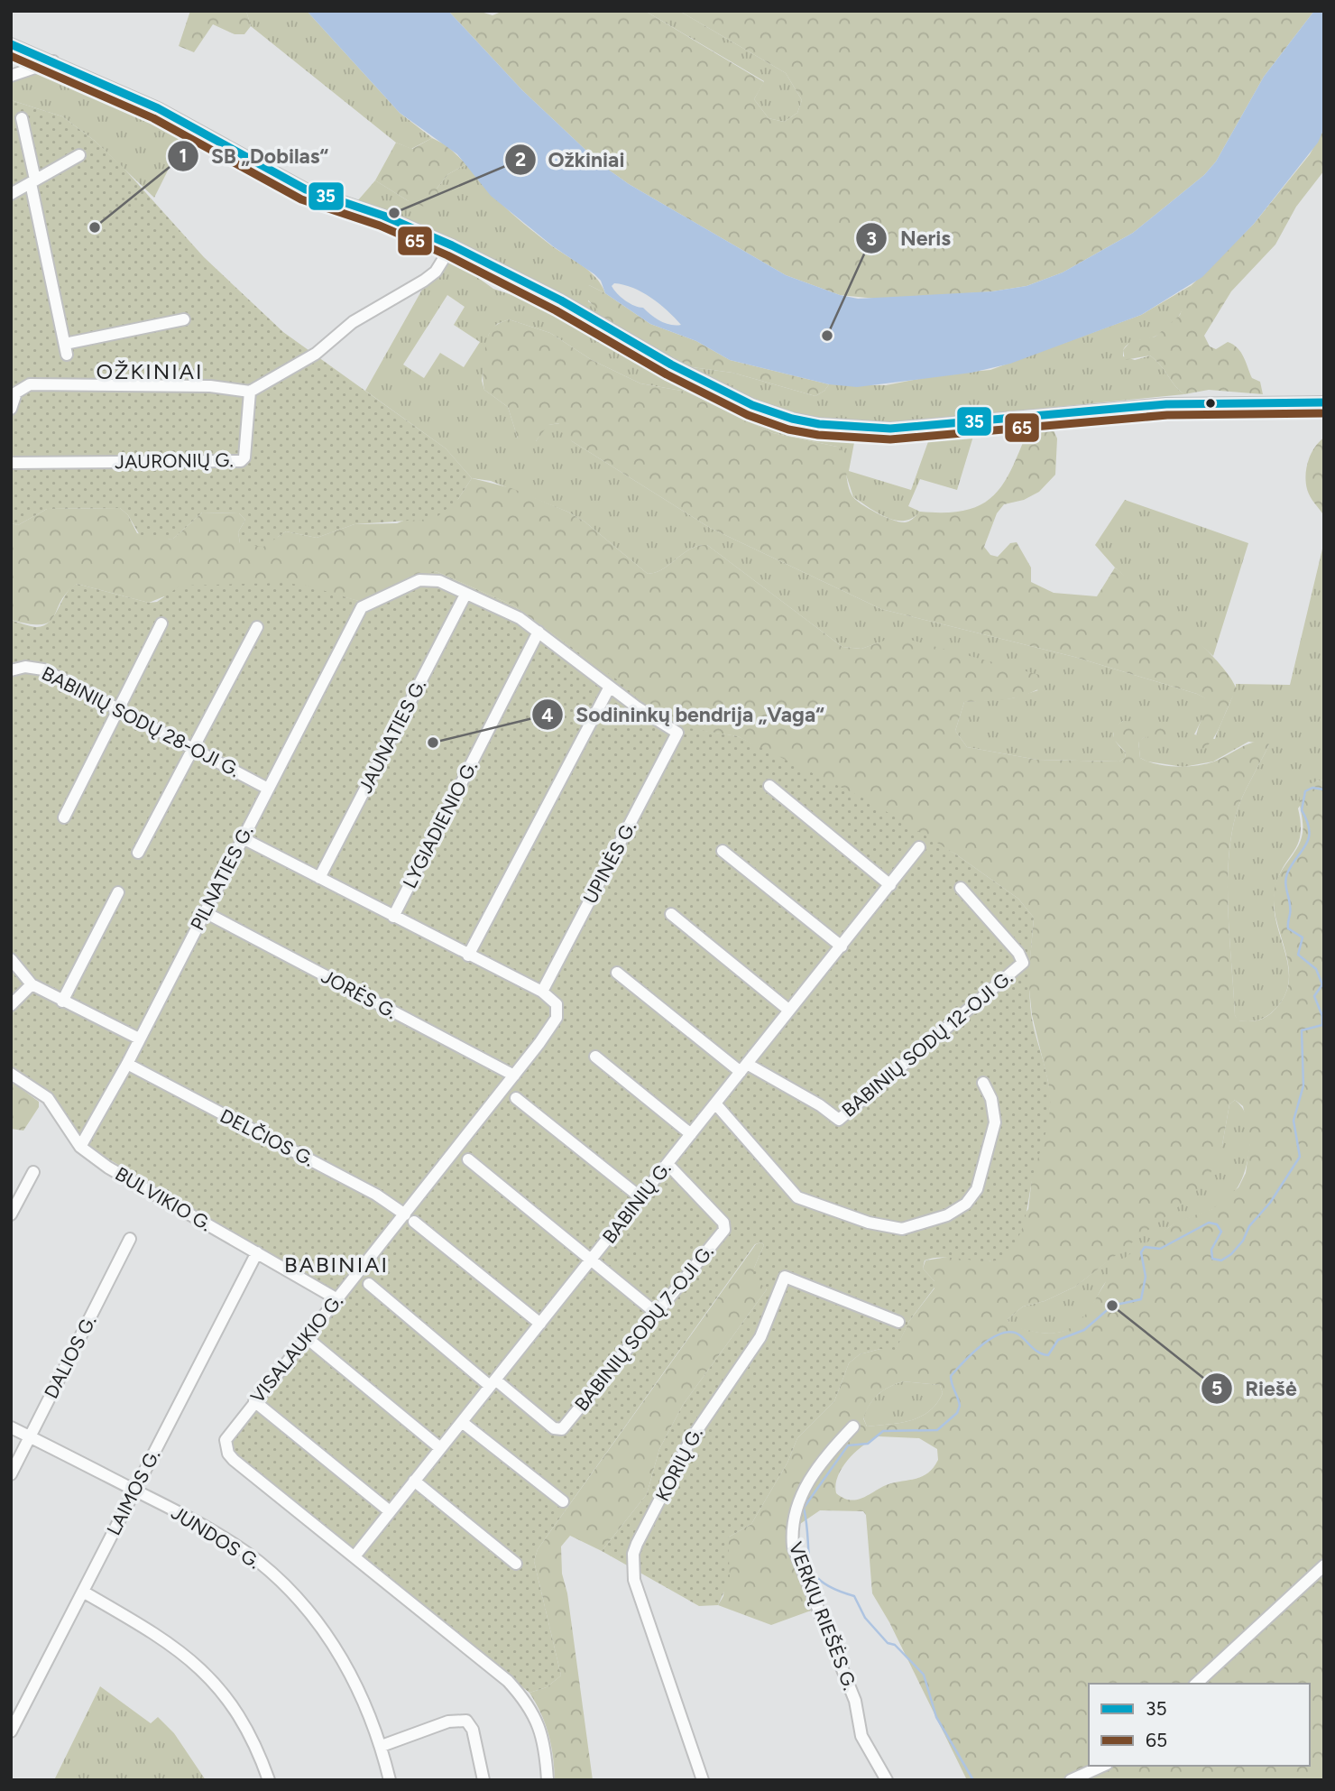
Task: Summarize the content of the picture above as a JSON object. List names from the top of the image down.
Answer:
{
  "streets": {
    "street": [
      "JAURONIŲ G.",
      "BABINIŲ SODŲ 28-OJI G.",
      "JAUNATIES G.",
      "LYGIADIENIO G.",
      "UPINĖS G.",
      "PILNATIES G.",
      "JORĖS G.",
      "BABINIŲ SODŲ 12-OJI G.",
      "DELČIOS G.",
      "BULVIKIO G.",
      "BABINIŲ G.",
      "BABINIŲ SODŲ 7-OJI G.",
      "VISALAUKIO G.",
      "DALIOS G.",
      "KORIŲ G.",
      "LAIMOS G.",
      "JUNDOS G.",
      "VERKIŲ RIEŠĖS G."
    ]
  },
  "crossings": [
    ["BABINIŲ SODŲ 28-OJI G.", "PILNATIES G."],
    ["JAUNATIES G.", "PILNATIES G."],
    ["UPINĖS G.", "VISALAUKIO G."],
    ["PILNATIES G.", "JORĖS G."],
    ["PILNATIES G.", "DELČIOS G."],
    ["PILNATIES G.", "BULVIKIO G."],
    ["JORĖS G.", "VISALAUKIO G."],
    ["BABINIŲ SODŲ 12-OJI G.", "BABINIŲ G."],
    ["DELČIOS G.", "BABINIŲ G."],
    ["DELČIOS G.", "VISALAUKIO G."],
    ["BULVIKIO G.", "VISALAUKIO G."],
    ["BULVIKIO G.", "LAIMOS G."],
    ["BABINIŲ G.", "BABINIŲ SODŲ 7-OJI G."],
    ["BABINIŲ G.", "VISALAUKIO G."],
    ["DALIOS G.", "JUNDOS G."],
    ["LAIMOS G.", "JUNDOS G."]
  ],
  "districts": ["OŽKINIAI", "BABINIAI"],
  "places": [
    "Ožkiniai",
    "SB „Dobilas“",
    "Neris",
    "Sodininkų bendrija „Vaga“",
    "Riešė"
  ],
  "lines": ["transit line 35", "transit line 65"],
  "legend": ["35", "65"]
}
